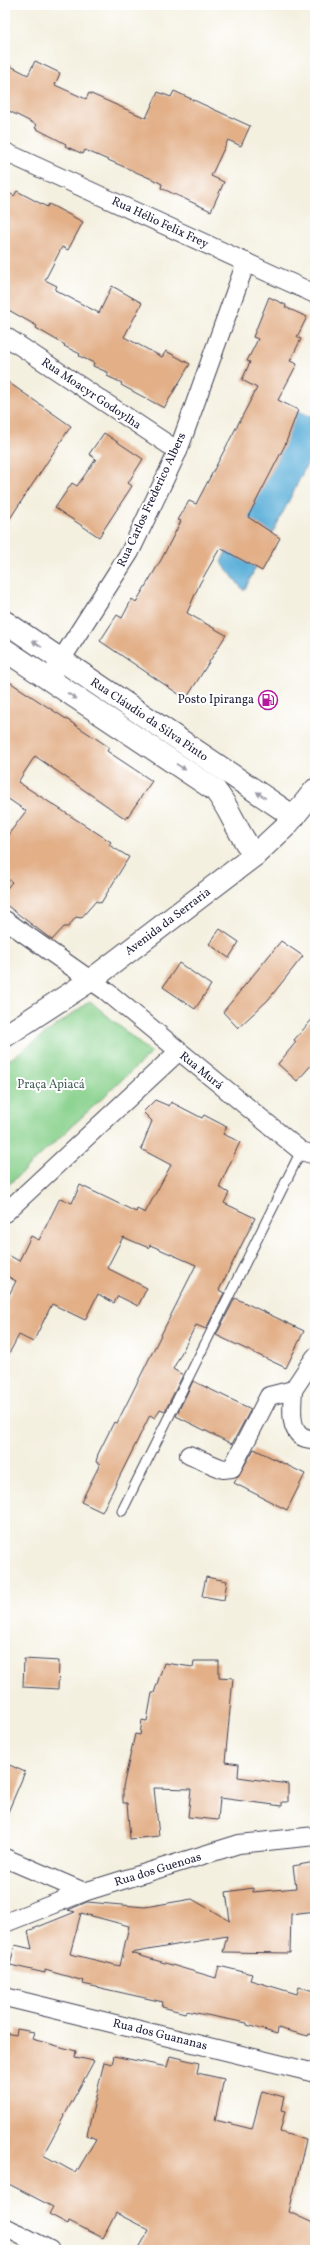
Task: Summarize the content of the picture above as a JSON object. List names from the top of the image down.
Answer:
{
  "streets": {
    "street": [
      "Rua Hélio Felix Frey",
      "Rua Moacyr Godoylha",
      "Rua Carlos Frederico Albers",
      "Rua Cláudio da Silva Pinto",
      "Avenida da Serraria",
      "Rua Murá",
      "Rua dos Guenoas",
      "Rua dos Guananas"
    ]
  },
  "crossings": [
    ["Rua Hélio Felix Frey", "Rua Carlos Frederico Albers"],
    ["Rua Moacyr Godoylha", "Rua Carlos Frederico Albers"],
    ["Rua Carlos Frederico Albers", "Rua Cláudio da Silva Pinto"],
    ["Rua Cláudio da Silva Pinto", "Avenida da Serraria"],
    ["Avenida da Serraria", "Rua Murá"]
  ],
  "parks": ["Praça Apiacá"],
  "places": {
    "fuel station": ["Posto Ipiranga"]
  }
}
